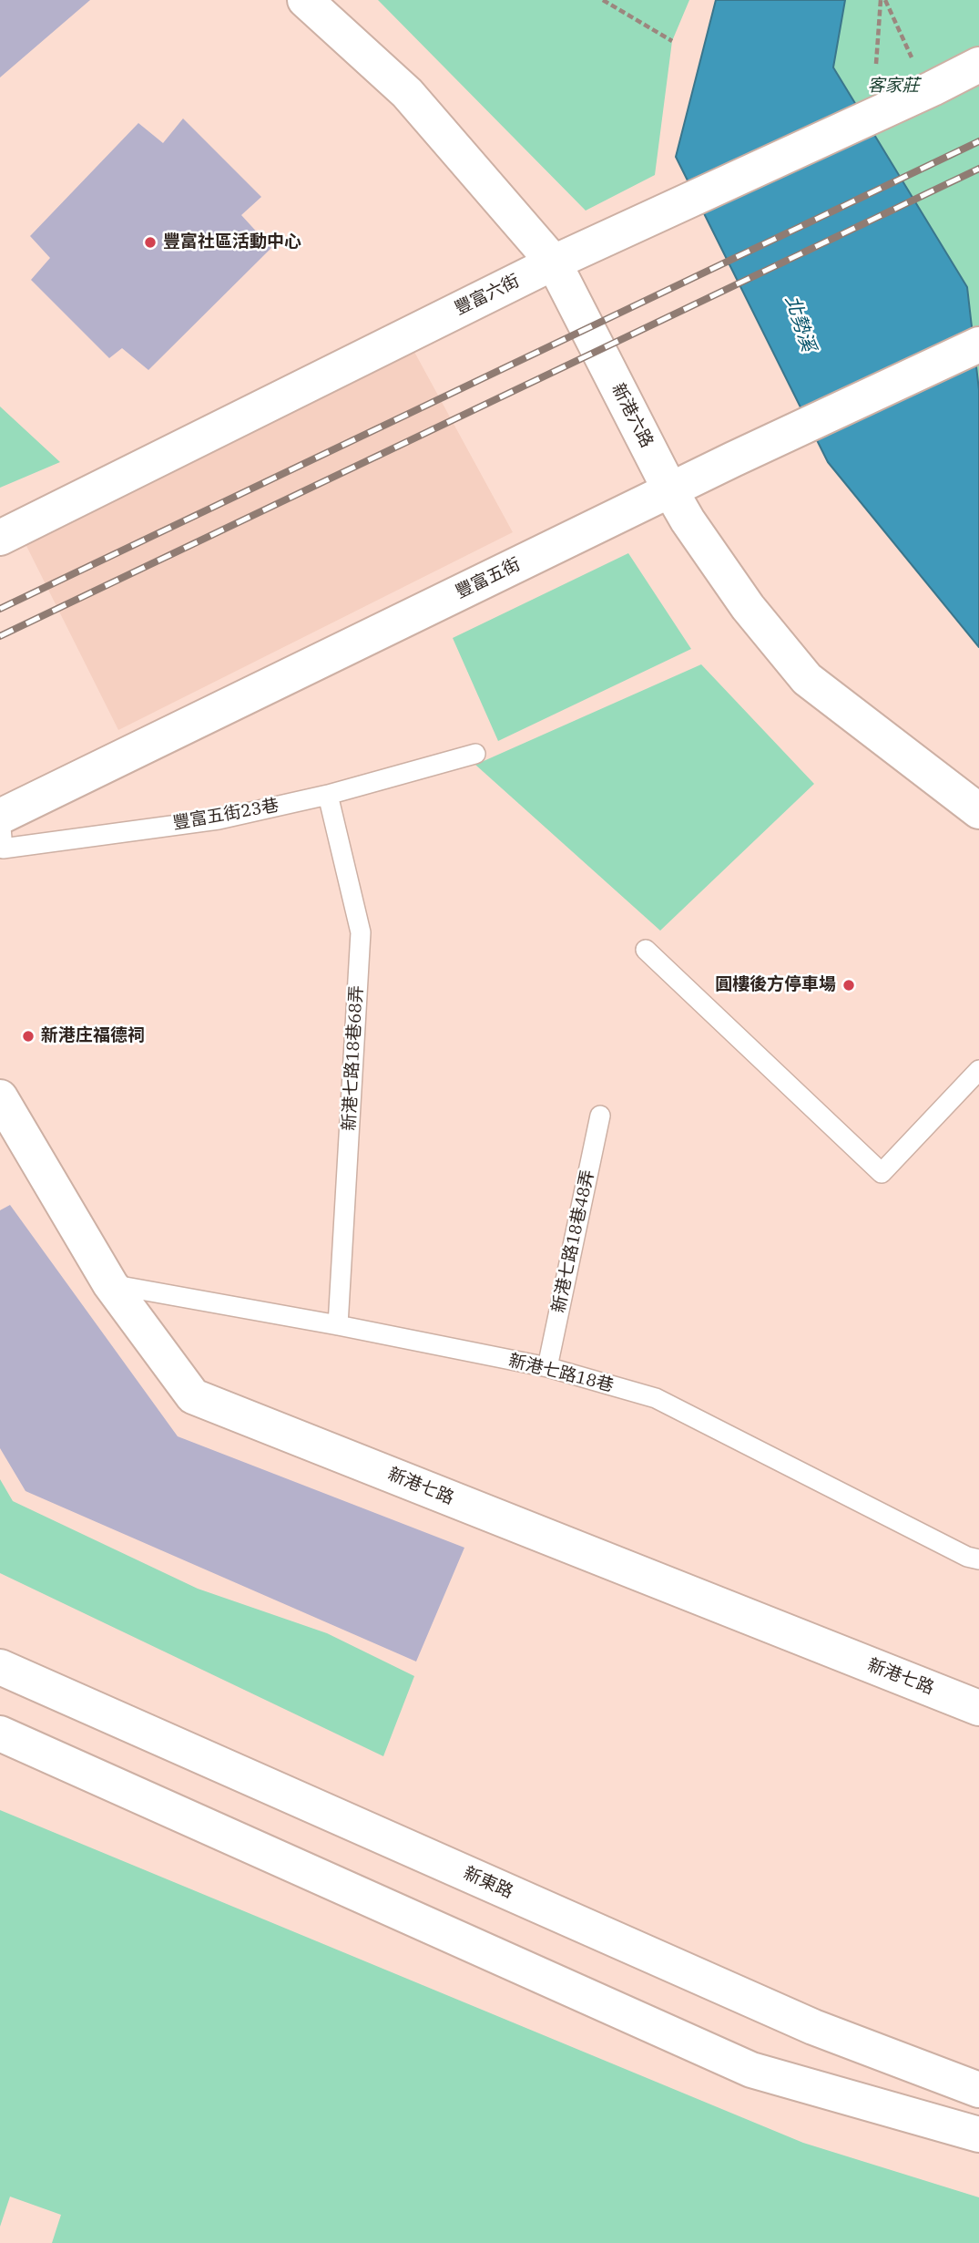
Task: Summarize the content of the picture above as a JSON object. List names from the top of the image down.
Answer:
{
  "streets": {
    "street": [
      "豐富六街",
      "新港六路",
      "豐富五街",
      "新港七路",
      "新東路"
    ],
    "lane": [
      "豐富五街23巷",
      "新港七路18巷68弄",
      "新港七路18巷48弄",
      "新港七路18巷"
    ]
  },
  "crossings": [
    ["豐富六街", "新港六路"],
    ["新港六路", "豐富五街"],
    ["豐富五街", "豐富五街23巷"],
    ["豐富五街23巷", "新港七路18巷68弄"],
    ["新港七路18巷68弄", "新港七路18巷"],
    ["新港七路18巷48弄", "新港七路18巷"],
    ["新港七路18巷", "新港七路"]
  ],
  "water": ["北勢溪"],
  "parks": ["客家莊"],
  "places": ["豐富社區活動中心", "圓樓後方停車場", "新港庄福德祠"]
}
